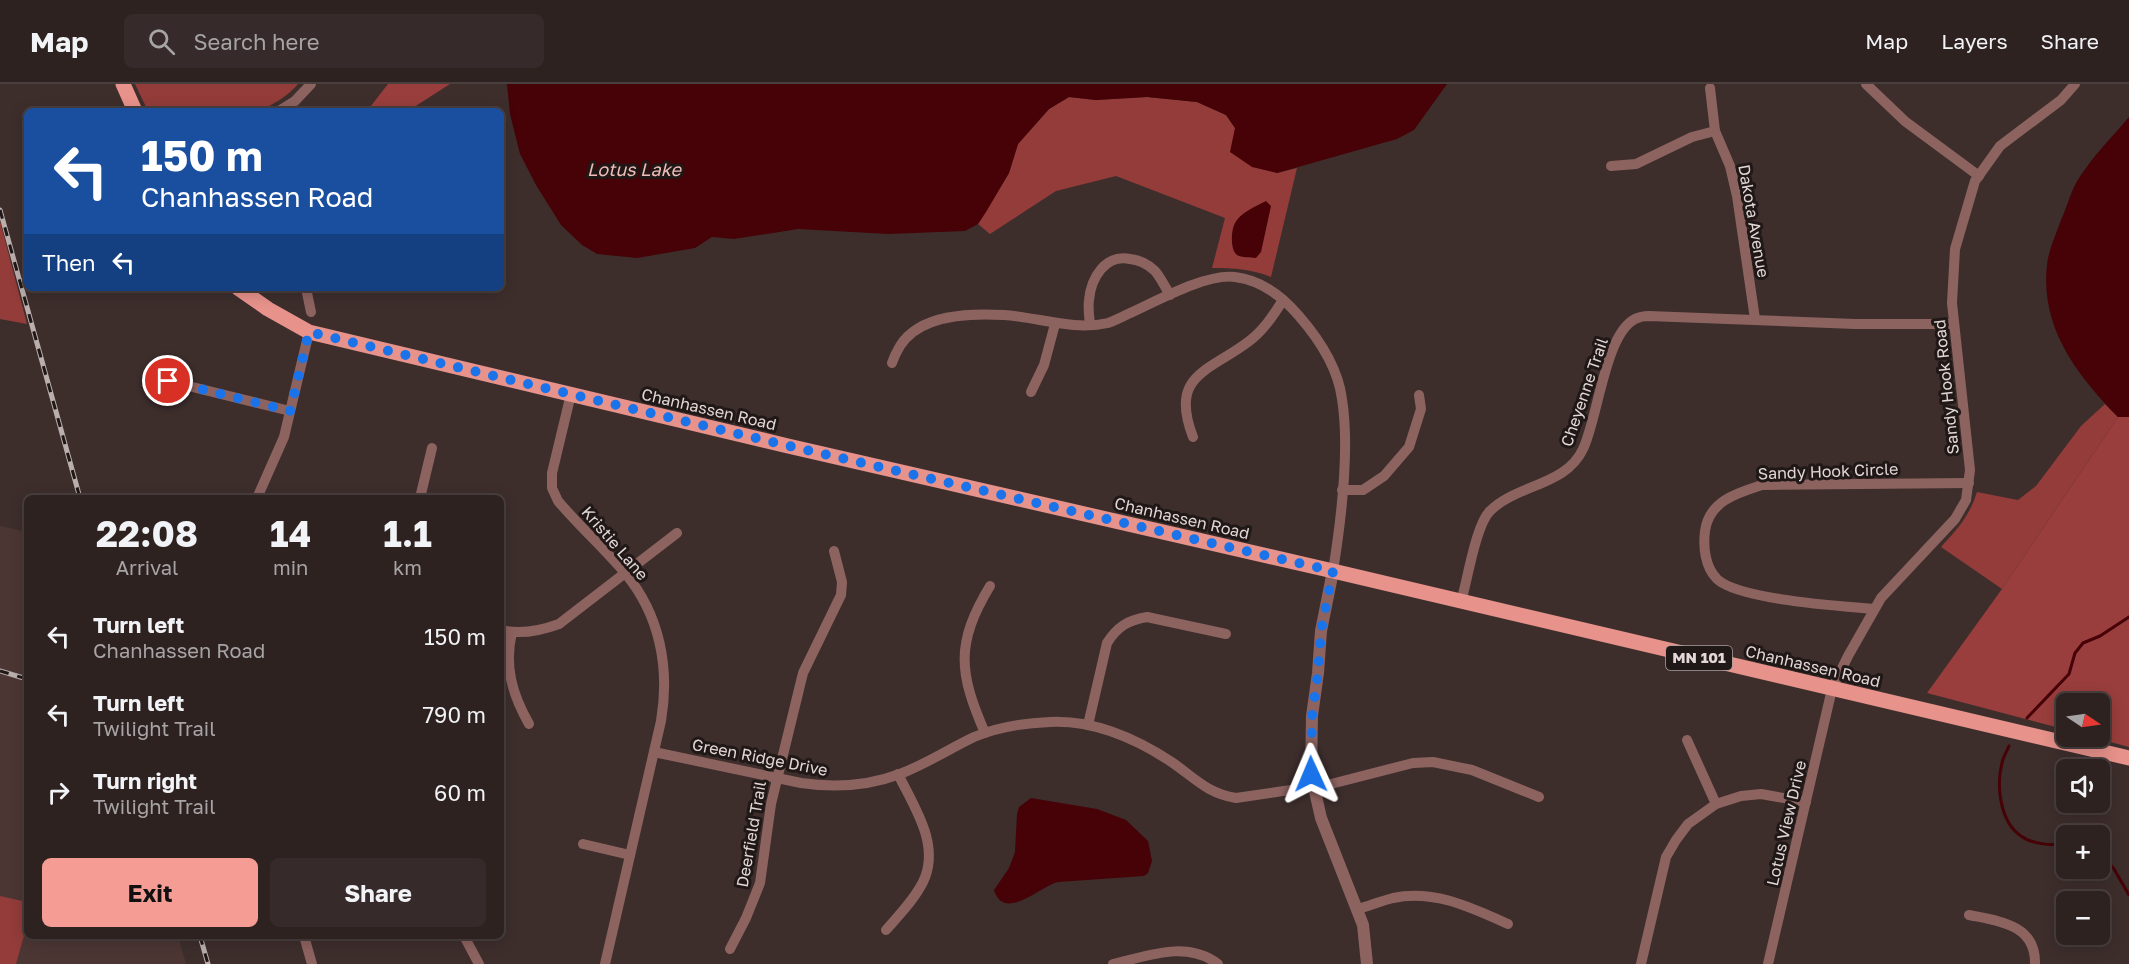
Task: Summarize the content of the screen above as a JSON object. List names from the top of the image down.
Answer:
{
  "streets": {
    "main road": ["Chanhassen Road", "MN 101"],
    "street": [
      "Dakota Avenue",
      "Sandy Hook Road",
      "Cheyenne Trail",
      "Sandy Hook Circle",
      "Kristie Lane",
      "Green Ridge Drive",
      "Lotus View Drive",
      "Deerfield Trail"
    ]
  },
  "crossings": [
    ["Dakota Avenue", "Cheyenne Trail"],
    ["Sandy Hook Road", "Cheyenne Trail"],
    ["Sandy Hook Road", "Chanhassen Road"],
    ["Sandy Hook Road", "Sandy Hook Circle"],
    ["Sandy Hook Road", "Lotus View Drive"],
    ["Cheyenne Trail", "Chanhassen Road"],
    ["Chanhassen Road", "Kristie Lane"],
    ["Chanhassen Road", "Lotus View Drive"],
    ["Kristie Lane", "Green Ridge Drive"],
    ["Green Ridge Drive", "Deerfield Trail"]
  ],
  "water": ["Lotus Lake"],
  "north": "right",
  "page": {
    "header": "Map",
    "search": "Search here",
    "nav": ["Map", "Layers", "Share"],
    "turn": ["150 m", "Chanhassen Road"],
    "then": "Then",
    "eta": [
      "22:08",
      "Arrival",
      "14",
      "min",
      "1.1",
      "km"
    ],
    "list": [
      {
        "name": "Turn left",
        "note": "Chanhassen Road",
        "value": "150 m"
      },
      {
        "name": "Turn left",
        "note": "Twilight Trail",
        "value": "790 m"
      },
      {
        "name": "Turn right",
        "note": "Twilight Trail",
        "value": "60 m"
      }
    ],
    "map_buttons": ["+", "−"],
    "buttons": ["Exit", "Share"]
  }
}
